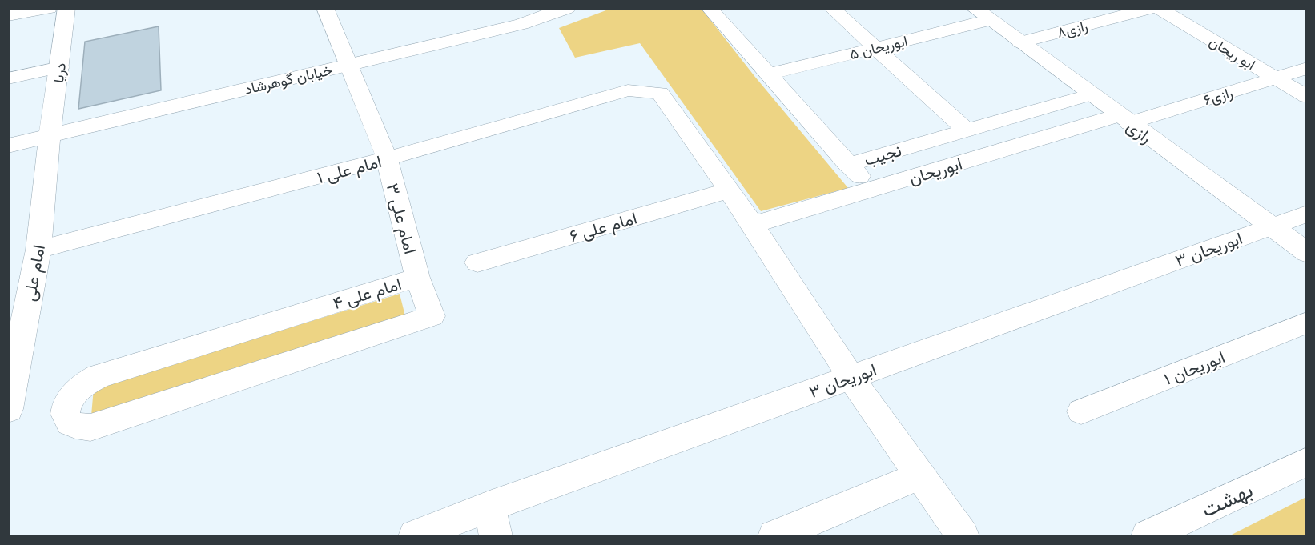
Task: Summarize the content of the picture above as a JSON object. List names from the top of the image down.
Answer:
{
  "streets": {
    "street": [
      "رازی۸",
      "ابوریحان ۵",
      "ابو ریحان",
      "دریا",
      "خیابان گوهرشاد",
      "رازی۶",
      "رازی",
      "نجیب",
      "امام علی ۱",
      "ابوریحان",
      "امام علی ۳",
      "امام علی ۶",
      "ابوریحان ۳",
      "امام علی",
      "امام علی ۴",
      "ابوریحان ۱",
      "بهشت"
    ]
  },
  "crossings": [
    ["رازی۸", "رازی"],
    ["ابوریحان ۵", "رازی"],
    ["ابوریحان ۵", "نجیب"],
    ["ابو ریحان", "رازی۶"],
    ["دریا", "خیابان گوهرشاد"],
    ["دریا", "امام علی"],
    ["خیابان گوهرشاد", "امام علی ۳"],
    ["خیابان گوهرشاد", "امام علی"],
    ["رازی۶", "رازی"],
    ["رازی۶", "ابوریحان"],
    ["رازی", "نجیب"],
    ["رازی", "ابوریحان"],
    ["رازی", "ابوریحان ۳"],
    ["امام علی ۱", "امام علی ۳"],
    ["امام علی ۱", "امام علی ۶"],
    ["امام علی ۱", "امام علی"],
    ["امام علی ۳", "امام علی ۴"]
  ]
}
